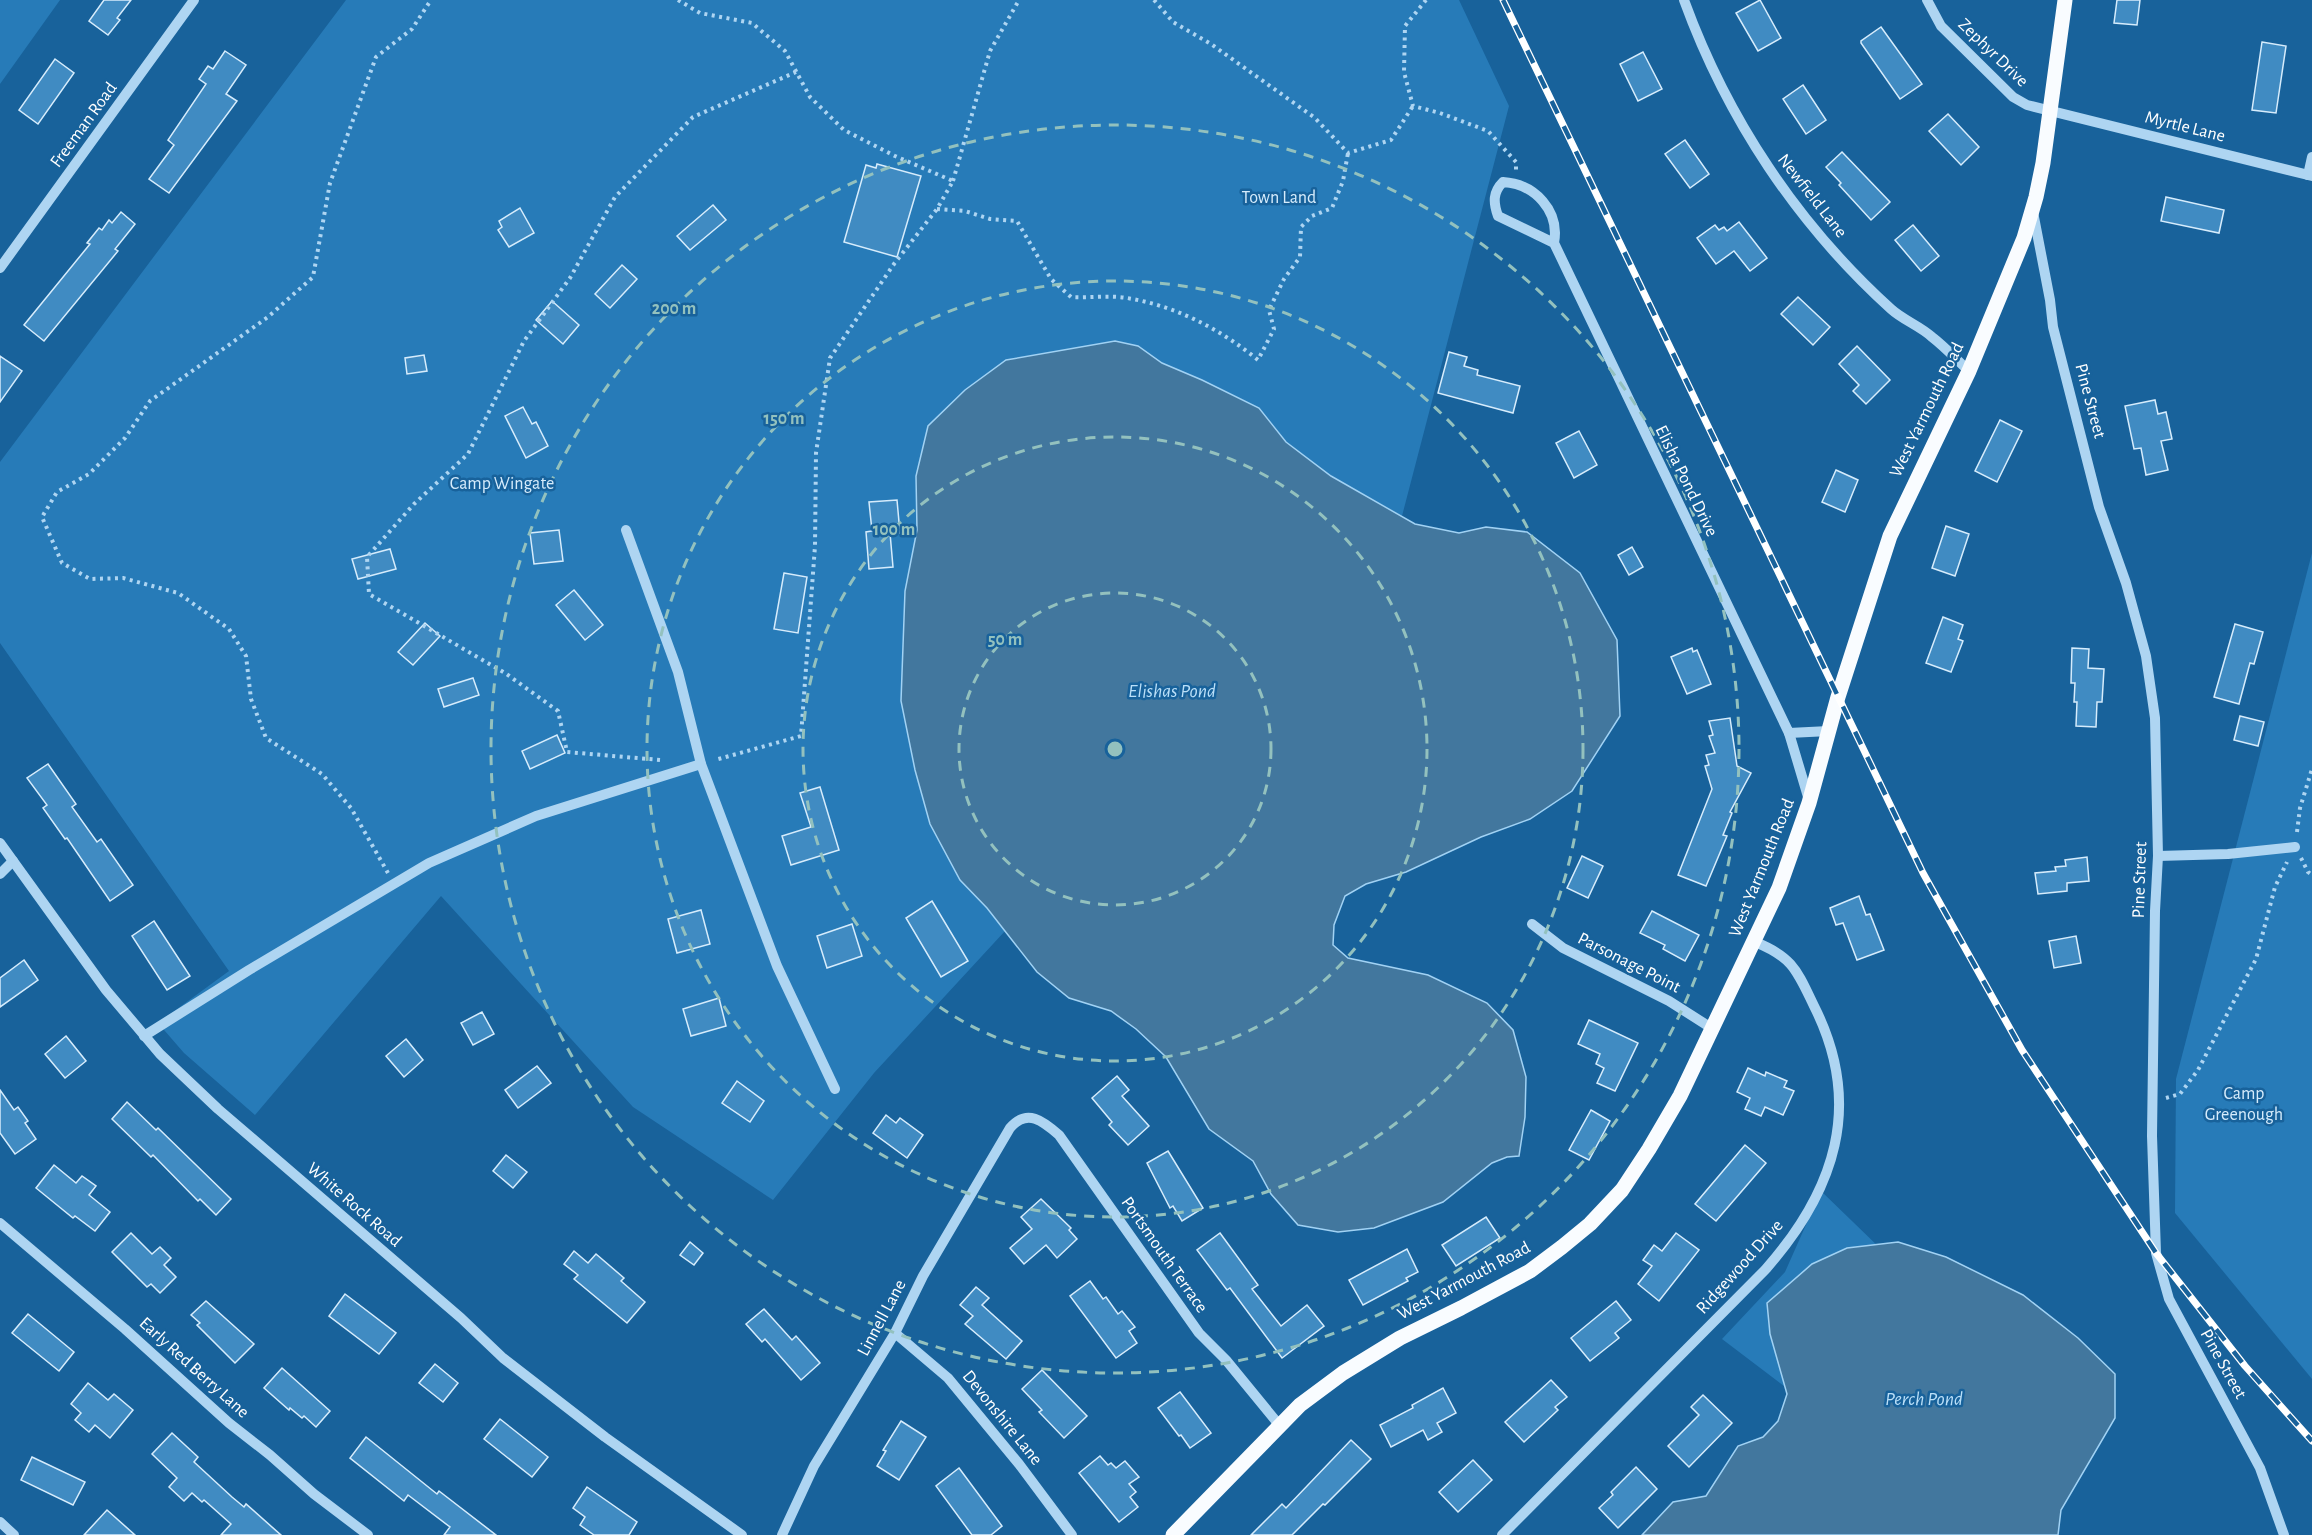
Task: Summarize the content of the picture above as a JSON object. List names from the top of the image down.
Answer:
{
  "streets": {
    "main road": ["West Yarmouth Road"],
    "street": [
      "Zephyr Drive",
      "Freeman Road",
      "Myrtle Lane",
      "Newfield Lane",
      "Pine Street",
      "Elisha Pond Drive",
      "Parsonage Point",
      "White Rock Road",
      "Portsmouth Terrace",
      "Ridgewood Drive",
      "Linnell Lane",
      "Early Red Berry Lane",
      "Devonshire Lane"
    ]
  },
  "crossings": [
    ["Zephyr Drive", "Myrtle Lane"],
    ["Zephyr Drive", "West Yarmouth Road"],
    ["Myrtle Lane", "West Yarmouth Road"],
    ["Newfield Lane", "West Yarmouth Road"],
    ["Pine Street", "West Yarmouth Road"],
    ["West Yarmouth Road", "Elisha Pond Drive"],
    ["West Yarmouth Road", "Parsonage Point"],
    ["West Yarmouth Road", "Portsmouth Terrace"],
    ["West Yarmouth Road", "Ridgewood Drive"],
    ["Portsmouth Terrace", "Linnell Lane"],
    ["Linnell Lane", "Devonshire Lane"]
  ],
  "water": ["Elishas Pond", "Perch Pond"],
  "parks": ["Town Land", "Camp Wingate", "Camp Greenough"],
  "rings": [
    "200 m",
    "150 m",
    "100 m",
    "50 m"
  ]
}
